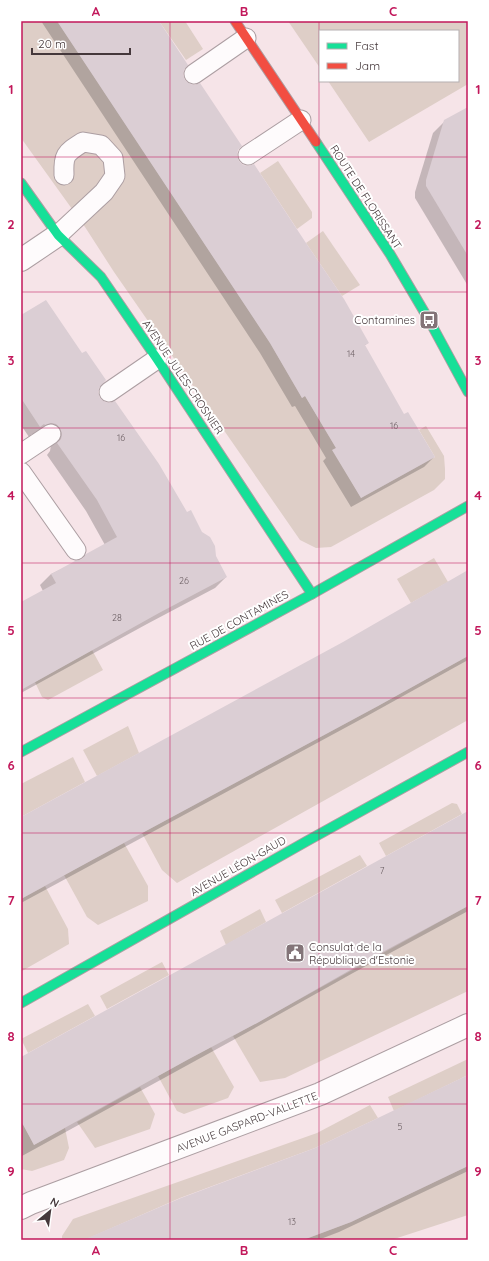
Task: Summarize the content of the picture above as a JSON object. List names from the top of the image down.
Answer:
{
  "streets": {
    "street": [
      "ROUTE DE FLORISSANT",
      "AVENUE JULES-CROSNIER",
      "RUE DE CONTAMINES",
      "AVENUE LÉON-GAUD",
      "AVENUE GASPARD-VALLETTE"
    ]
  },
  "crossings": [
    ["AVENUE JULES-CROSNIER", "RUE DE CONTAMINES"]
  ],
  "places": {
    "bus stop": ["Contamines"],
    "public building": ["Consulat de la République d'Estonie"]
  },
  "house_numbers": [
    "14",
    "16",
    "16",
    "26",
    "28",
    "7",
    "5",
    "13"
  ],
  "legend": ["Fast", "Jam"],
  "scale_bar": "20 m",
  "north": "top right",
  "grid": {
    "columns": ["A", "B", "C"],
    "rows": [
      "1",
      "2",
      "3",
      "4",
      "5",
      "6",
      "7",
      "8",
      "9"
    ]
  }
}
